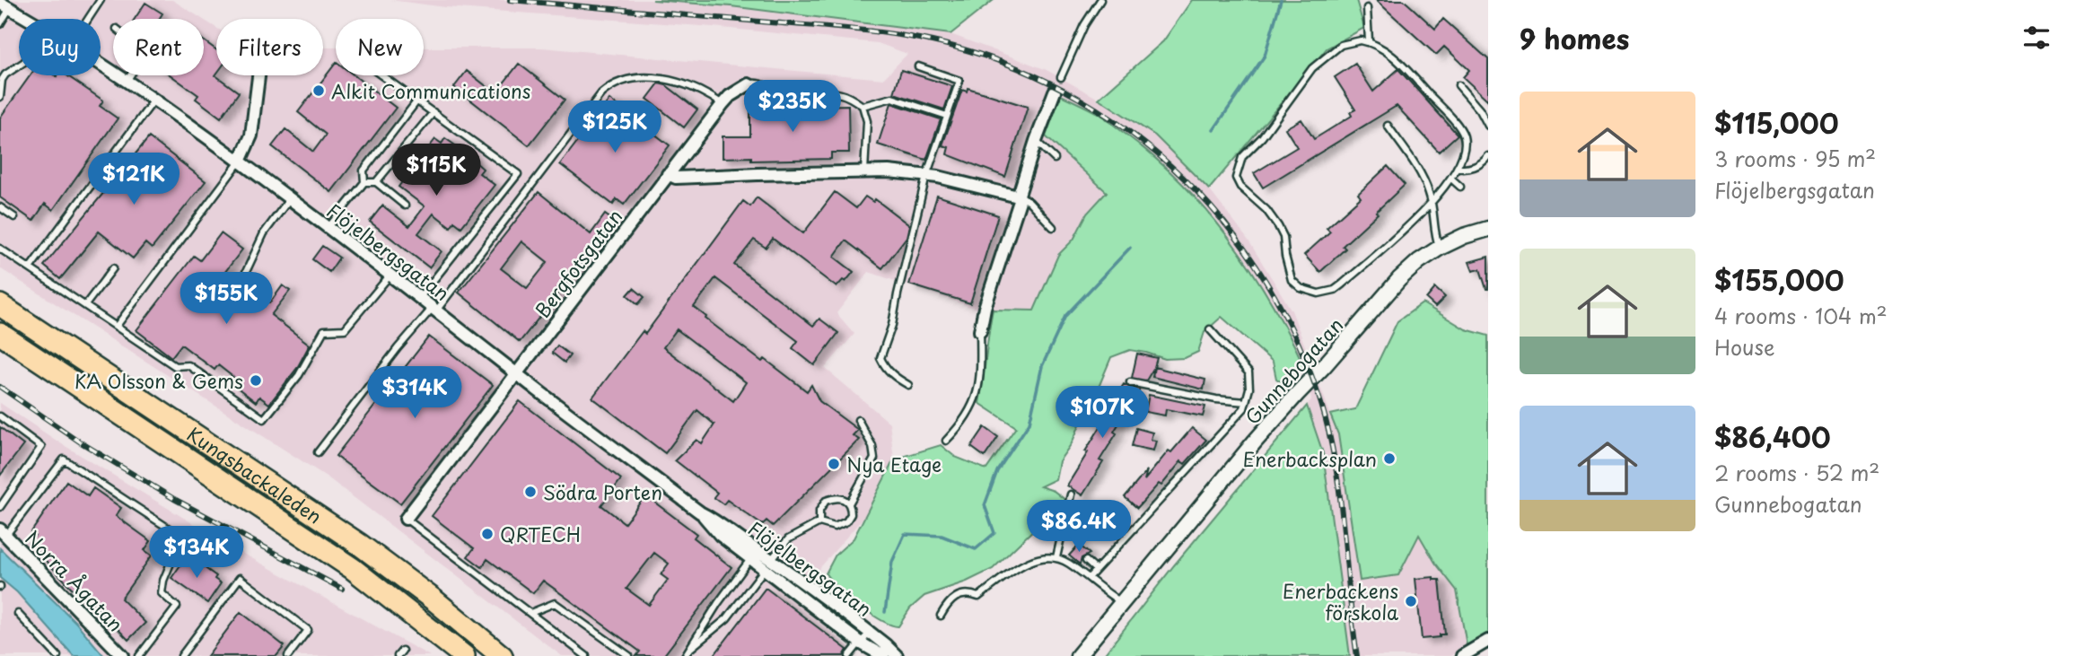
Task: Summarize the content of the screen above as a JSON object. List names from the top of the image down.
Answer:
{
  "streets": {
    "highway": ["Kungsbackaleden"],
    "street": [
      "Flöjelbergsgatan",
      "Bergfotsgatan",
      "Gunnebogatan",
      "Norra Ågatan"
    ]
  },
  "crossings": [
    ["Flöjelbergsgatan", "Bergfotsgatan"]
  ],
  "places": [
    "Alkit Communications",
    "KA Olsson & Gems",
    "Enerbacksplan",
    "Nya Etage",
    "Södra Porten",
    "QRTECH",
    "Enerbackens förskola"
  ],
  "page": {
    "heading": "9 homes",
    "chip": [
      "Buy",
      "Rent",
      "Filters",
      "New"
    ],
    "list": [
      {
        "name": "$115,000",
        "note": "3 rooms · 95 m² · Flöjelbergsgatan"
      },
      {
        "name": "$155,000",
        "note": "4 rooms · 104 m² · House"
      },
      {
        "name": "$86,400",
        "note": "2 rooms · 52 m² · Gunnebogatan"
      }
    ],
    "price": [
      "$235K",
      "$125K",
      "$115K",
      "$121K",
      "$155K",
      "$314K",
      "$107K",
      "$86.4K",
      "$134K"
    ]
  }
}
